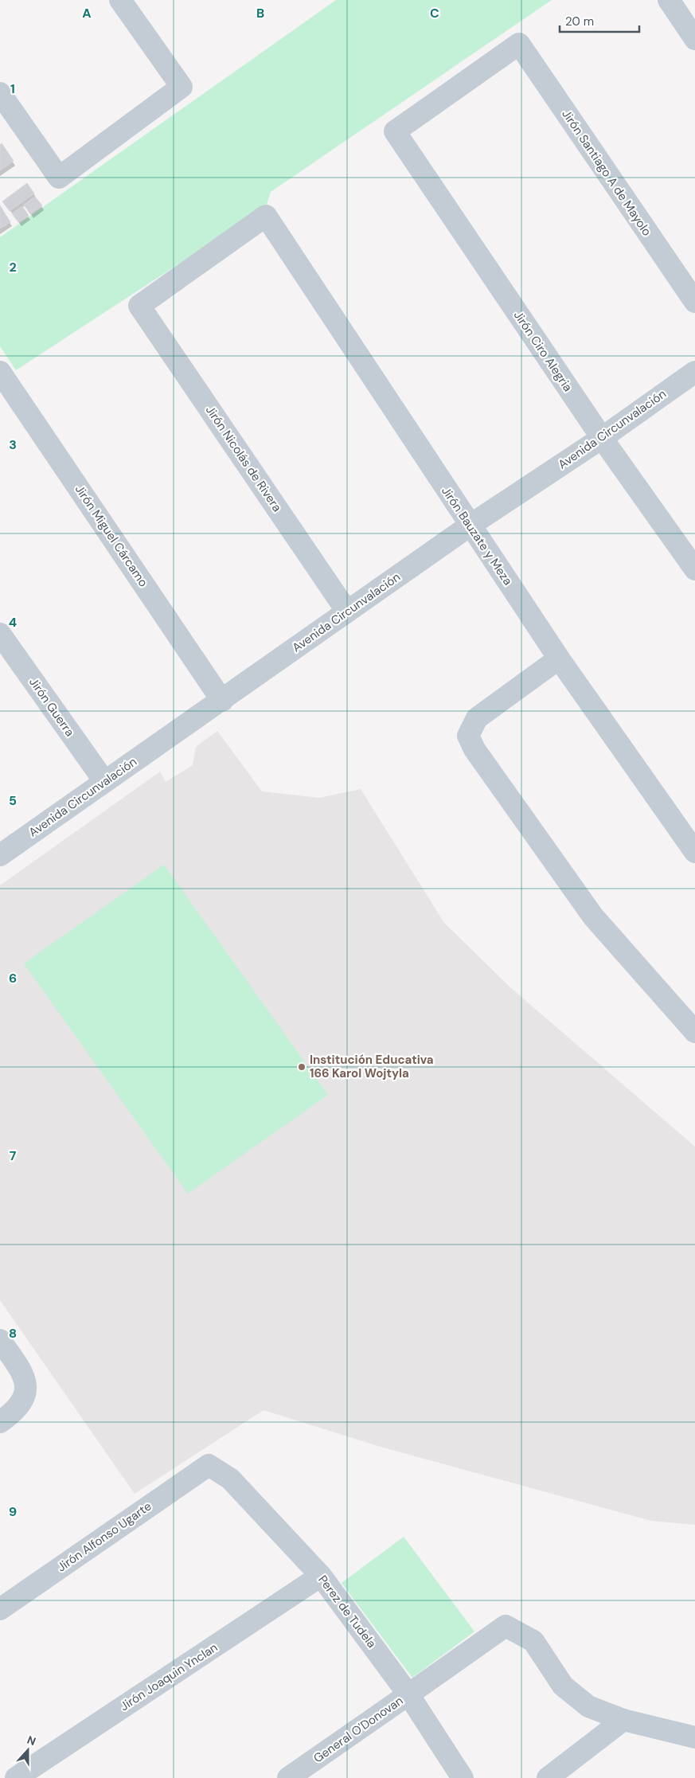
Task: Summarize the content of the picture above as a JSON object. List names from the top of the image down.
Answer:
{
  "streets": {
    "street": [
      "Jirón Santiago A de Mayolo",
      "Jirón Ciro Alegria",
      "Avenida Circunvalación",
      "Jirón Nicolás de Rivera",
      "Jirón Miguel Cárcamo",
      "Jirón Bauzate y Meza",
      "Jirón Guerra",
      "Jirón Alfonso Ugarte",
      "Perez de Tudela",
      "Jirón Joaquin Ynclan",
      "General O'Donovan"
    ]
  },
  "crossings": [
    ["Jirón Santiago A de Mayolo", "Jirón Ciro Alegria"],
    ["Jirón Ciro Alegria", "Avenida Circunvalación"],
    ["Avenida Circunvalación", "Jirón Nicolás de Rivera"],
    ["Avenida Circunvalación", "Jirón Miguel Cárcamo"],
    ["Avenida Circunvalación", "Jirón Bauzate y Meza"],
    ["Avenida Circunvalación", "Jirón Guerra"],
    ["Jirón Nicolás de Rivera", "Jirón Bauzate y Meza"],
    ["Jirón Alfonso Ugarte", "Perez de Tudela"],
    ["Perez de Tudela", "Jirón Joaquin Ynclan"],
    ["Perez de Tudela", "General O'Donovan"]
  ],
  "places": ["Institución Educativa 166 Karol Wojtyla"],
  "scale_bar": "20 m",
  "north": "top",
  "grid": {
    "columns": ["A", "B", "C"],
    "rows": [
      "1",
      "2",
      "3",
      "4",
      "5",
      "6",
      "7",
      "8",
      "9"
    ]
  }
}
